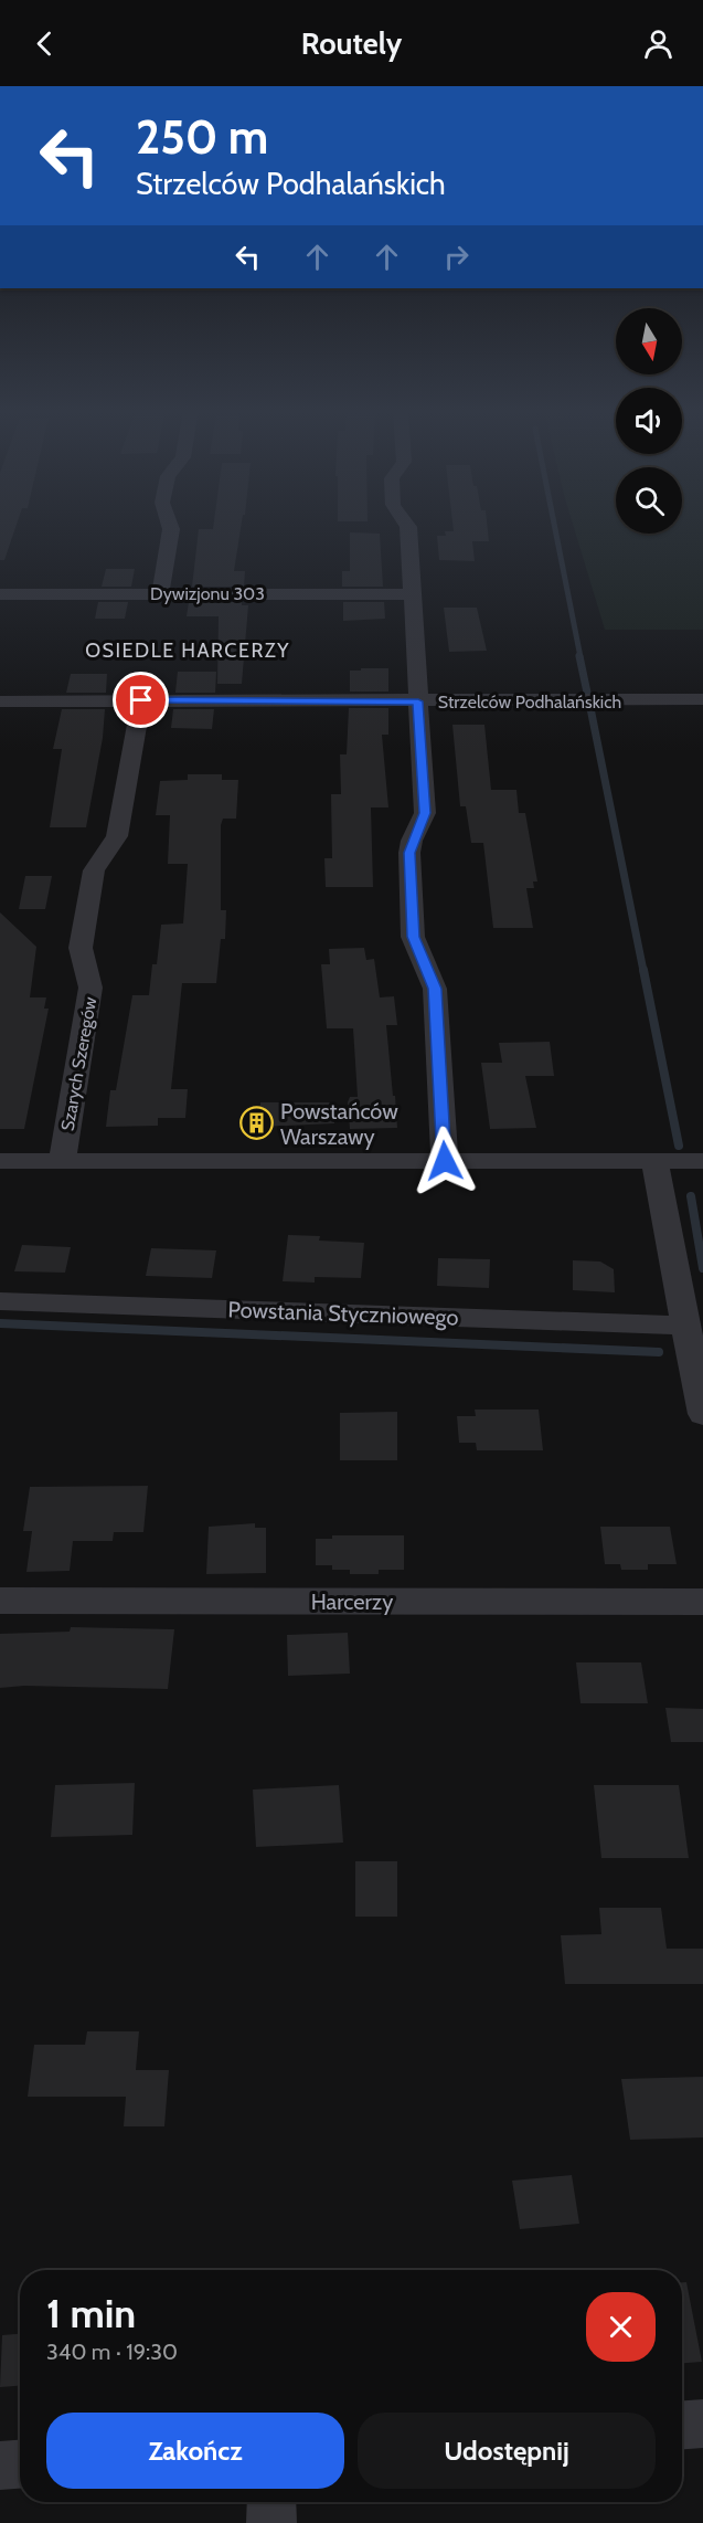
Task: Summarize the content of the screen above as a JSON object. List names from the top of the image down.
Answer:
{
  "streets": {
    "street": [
      "Dywizjonu 303",
      "Strzelców Podhalańskich",
      "Szarych Szeregów",
      "Powstania Styczniowego",
      "Harcerzy"
    ]
  },
  "crossings": [
    ["Strzelców Podhalańskich", "Szarych Szeregów"]
  ],
  "districts": ["OSIEDLE HARCERZY"],
  "places": {
    "building": ["Powstańców Warszawy"]
  },
  "north": "bottom",
  "page": {
    "header": "Routely",
    "turn": ["250 m", "Strzelców Podhalańskich"],
    "heading": ["1 min", "340 m · 19:30"],
    "buttons": ["Zakończ", "Udostępnij"]
  }
}
